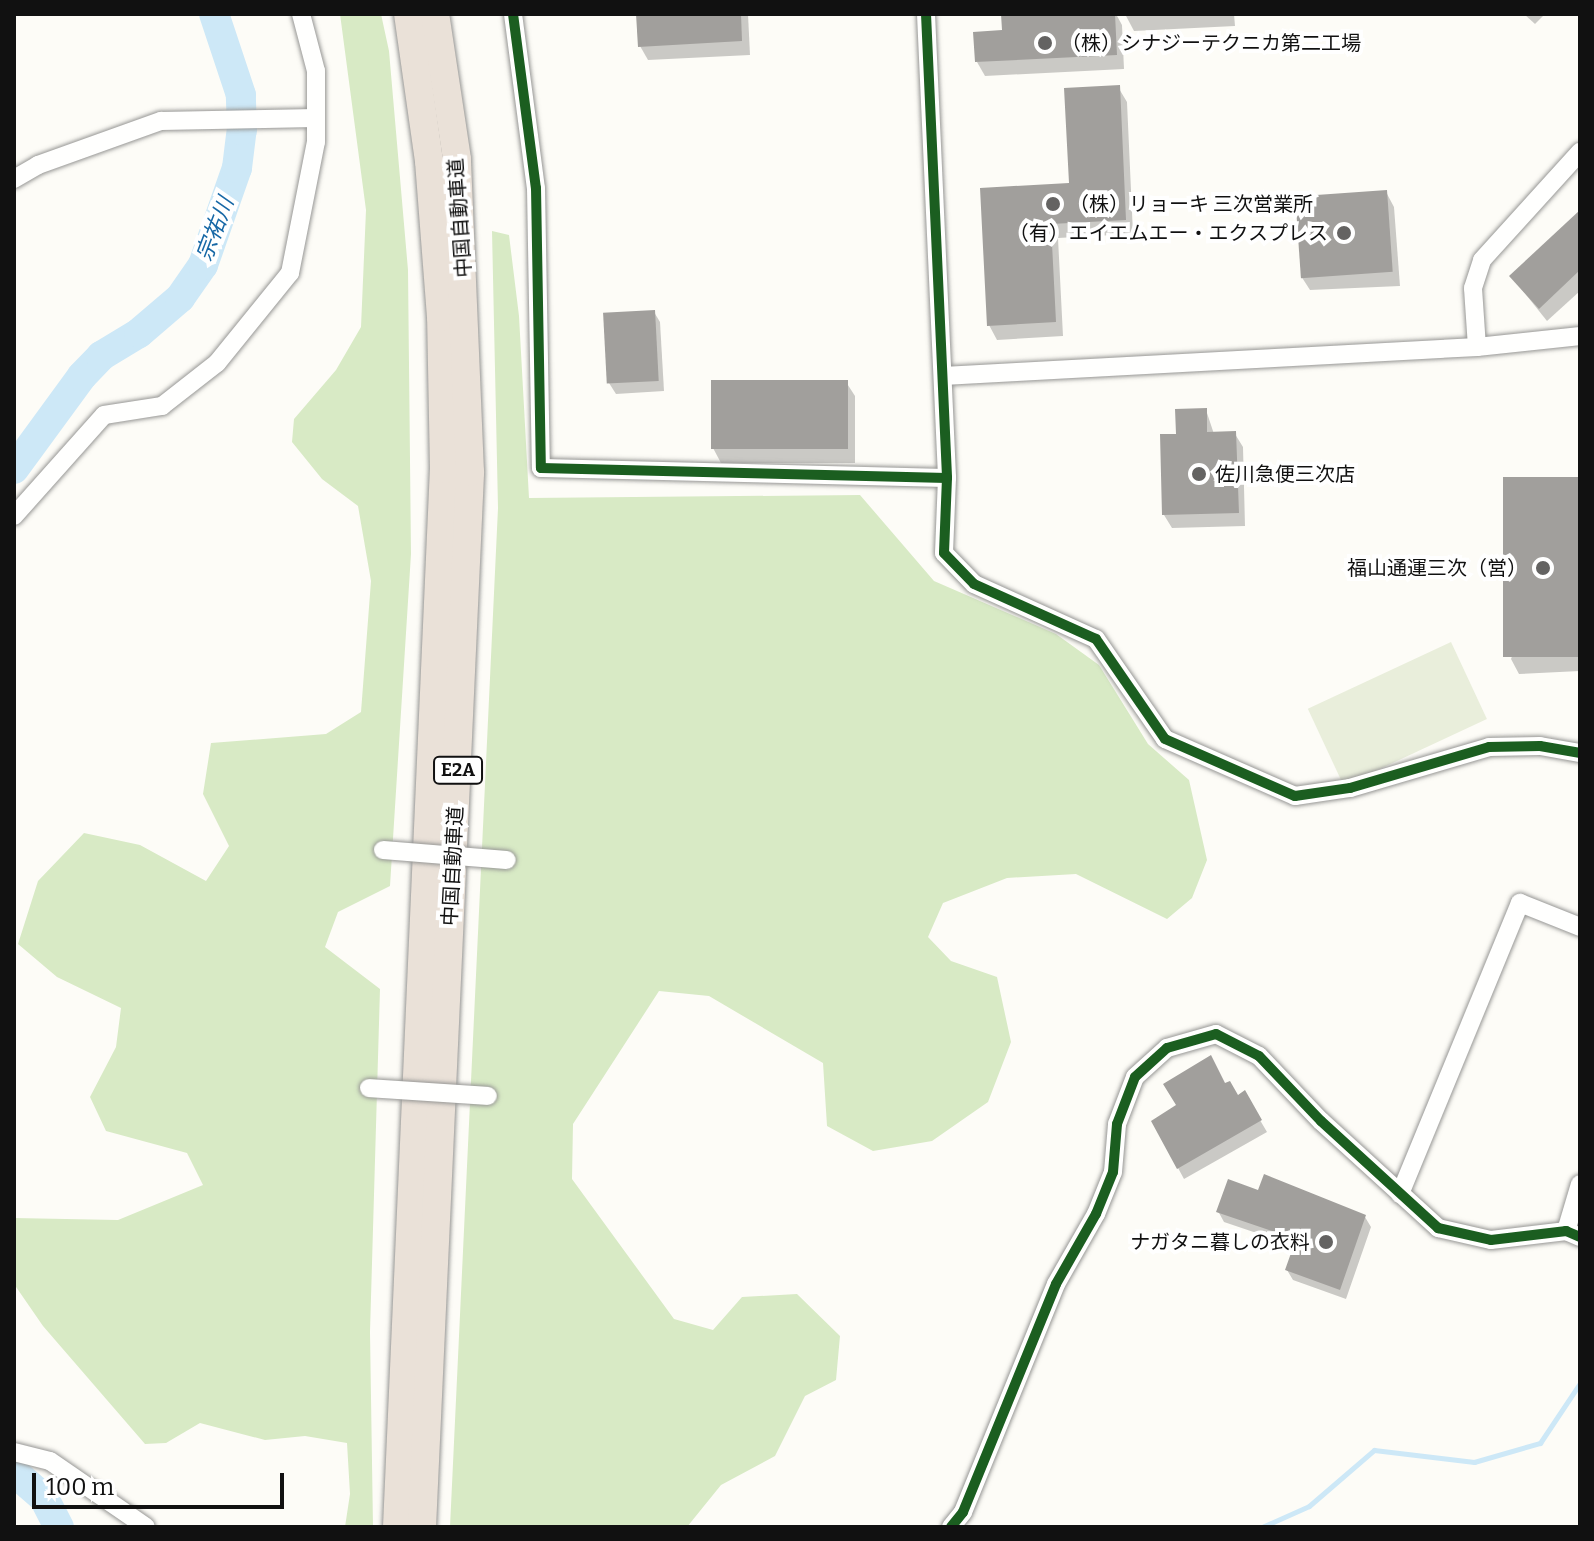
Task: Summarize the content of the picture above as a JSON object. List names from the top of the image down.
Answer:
{
  "streets": {
    "highway": ["中国自動車道", "E2A"]
  },
  "water": ["宗祐川"],
  "places": [
    "（株）シナジーテクニカ第二工場",
    "（株）リョーキ 三次営業所",
    "（有）エイエムエー・エクスプレス",
    "佐川急便三次店",
    "福山通運三次（営）",
    "ナガタニ暮しの衣料"
  ],
  "scale_bar": "100 m"
}
